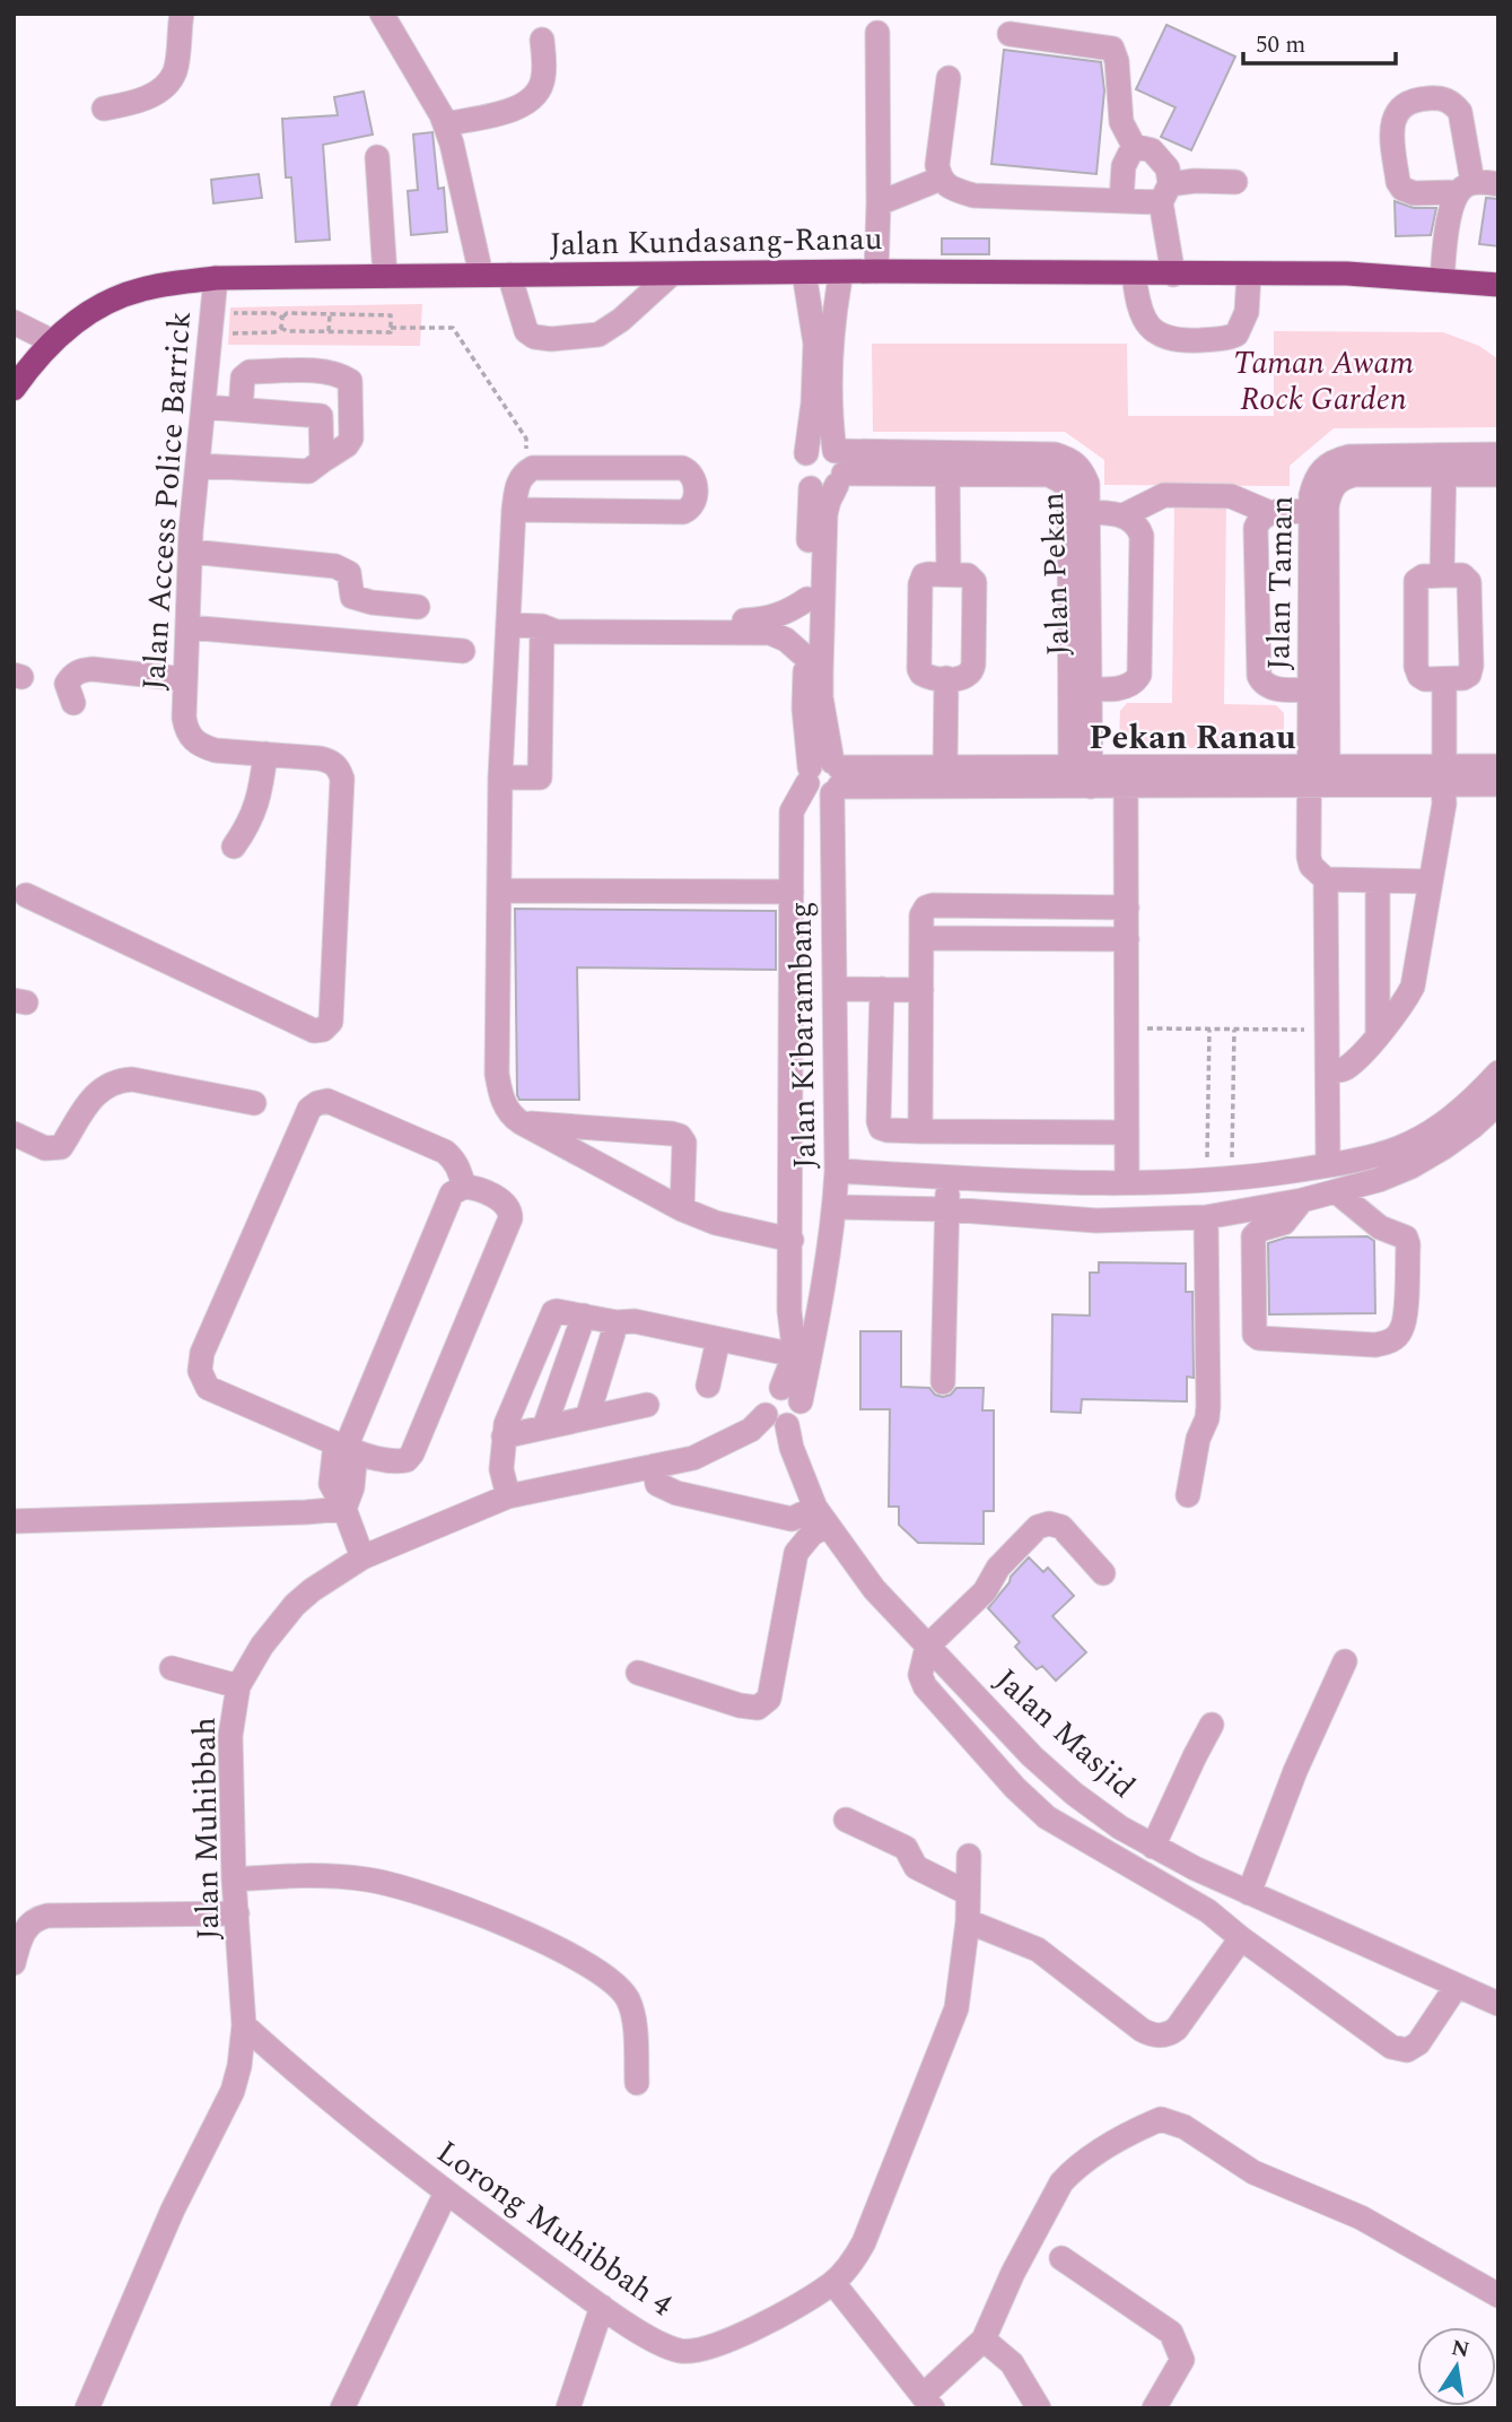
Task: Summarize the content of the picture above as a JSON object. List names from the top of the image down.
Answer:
{
  "streets": {
    "highway": ["Jalan Kundasang-Ranau"],
    "street": [
      "Jalan Access Police Barrick",
      "Jalan Pekan",
      "Jalan Taman",
      "Jalan Kibarambang",
      "Jalan Masjid",
      "Jalan Muhibbah",
      "Lorong Muhibbah 4"
    ]
  },
  "crossings": [
    ["Jalan Kundasang-Ranau", "Jalan Access Police Barrick"],
    ["Jalan Kundasang-Ranau", "Jalan Kibarambang"],
    ["Jalan Pekan", "Jalan Kibarambang"],
    ["Jalan Kibarambang", "Jalan Masjid"],
    ["Jalan Kibarambang", "Jalan Muhibbah"],
    ["Jalan Masjid", "Jalan Muhibbah"],
    ["Jalan Muhibbah", "Lorong Muhibbah 4"]
  ],
  "districts": ["Pekan Ranau"],
  "parks": ["Taman Awam Rock Garden"],
  "scale_bar": "50 m",
  "north": "top"
}
